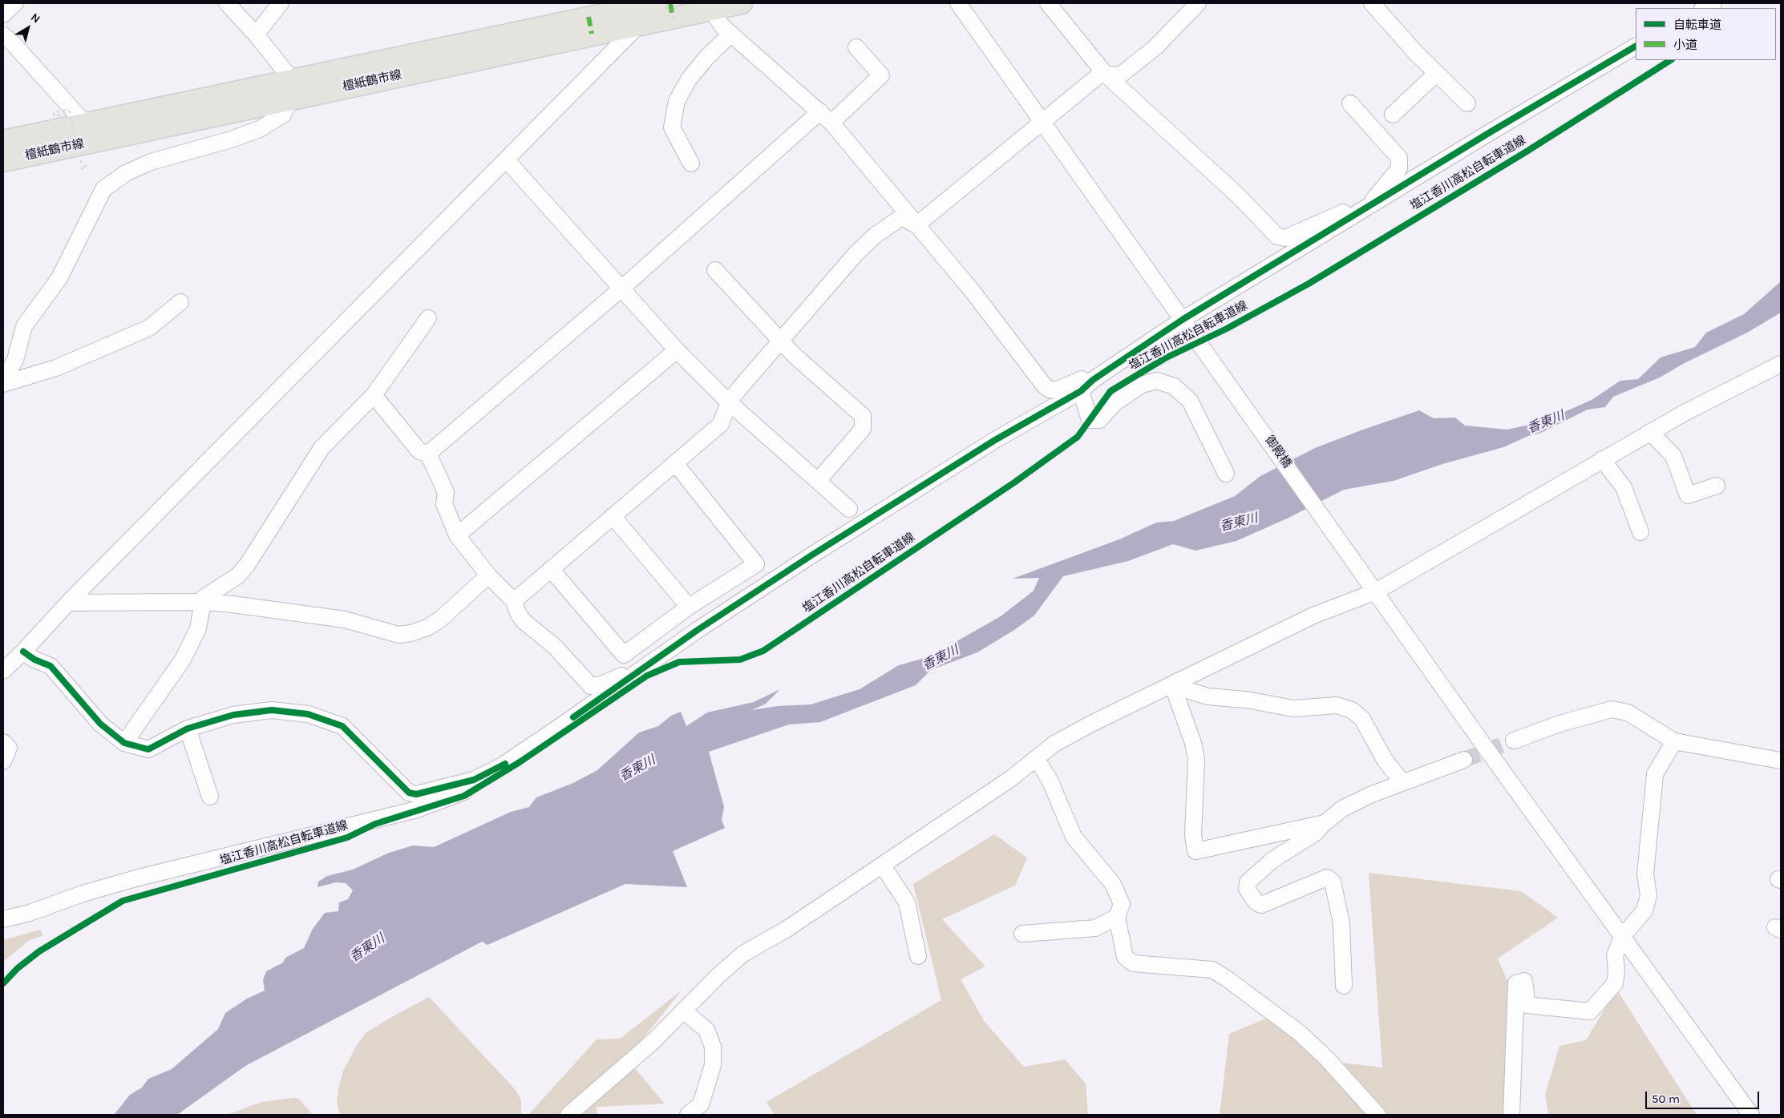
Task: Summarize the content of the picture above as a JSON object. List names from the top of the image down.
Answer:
{
  "streets": {
    "main road": ["檀紙鶴市線"],
    "street": ["御殿橋"],
    "cycle path": ["塩江香川高松自転車道線"]
  },
  "water": ["香東川"],
  "legend": ["自転車道", "小道"],
  "scale_bar": "50 m",
  "north": "top right"
}
